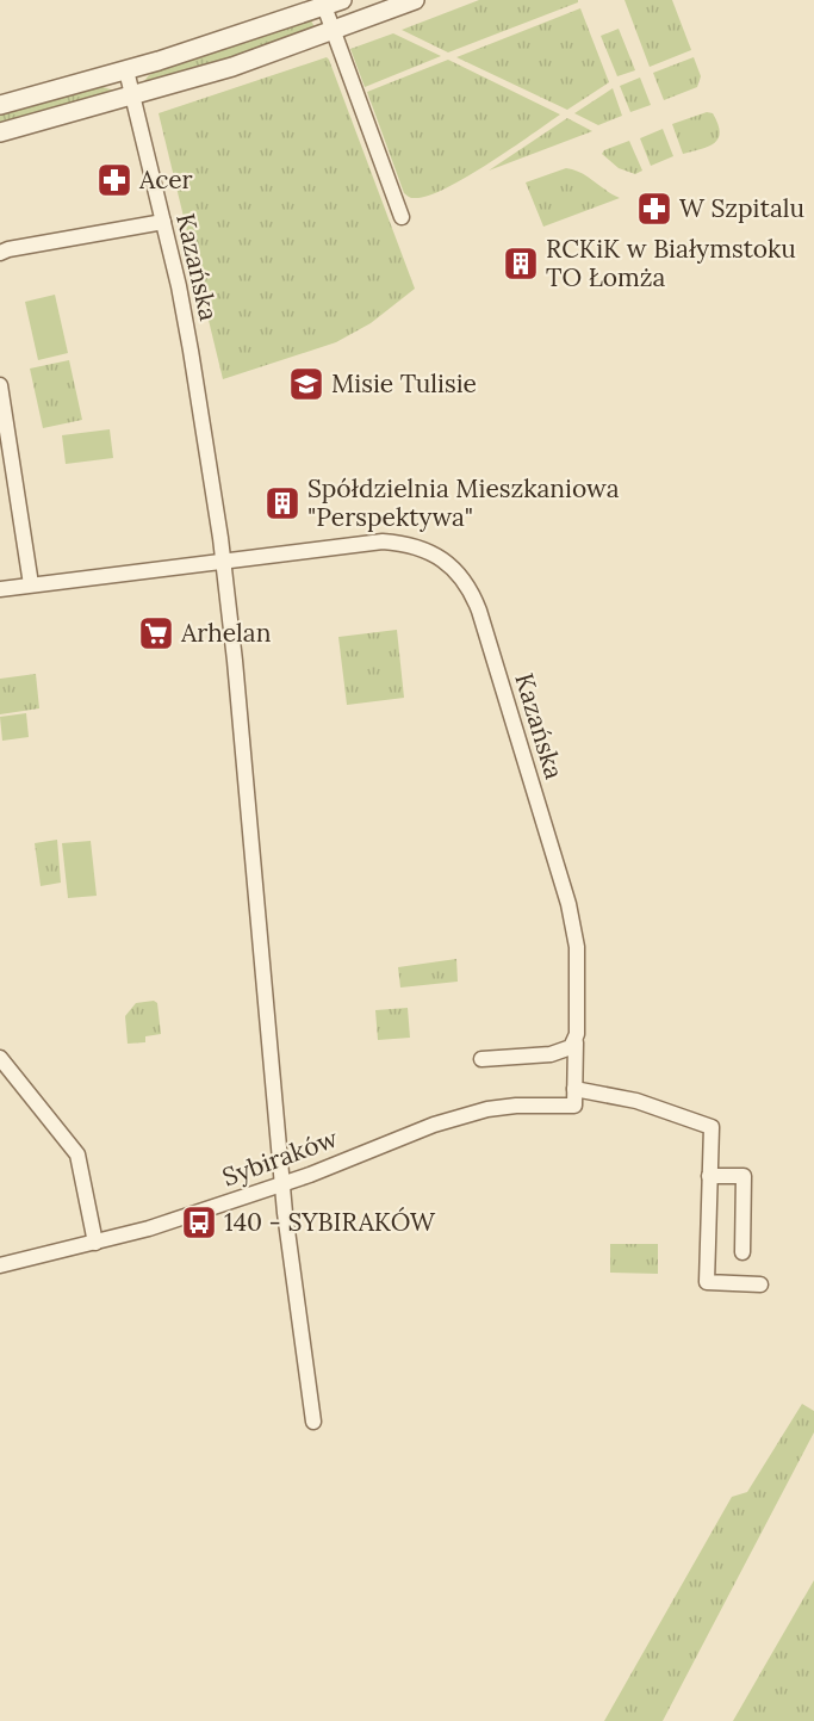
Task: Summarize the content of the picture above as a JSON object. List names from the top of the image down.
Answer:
{
  "streets": {
    "street": ["Kazańska", "Sybiraków"]
  },
  "crossings": [
    ["Kazańska", "Sybiraków"]
  ],
  "places": {
    "pharmacy": ["Acer", "W Szpitalu"],
    "building": ["RCKiK w Białymstoku TO Łomża", "Spółdzielnia Mieszkaniowa \"Perspektywa\""],
    "school or university": ["Misie Tulisie"],
    "supermarket": ["Arhelan"],
    "bus stop": ["140 - SYBIRAKÓW"]
  }
}
